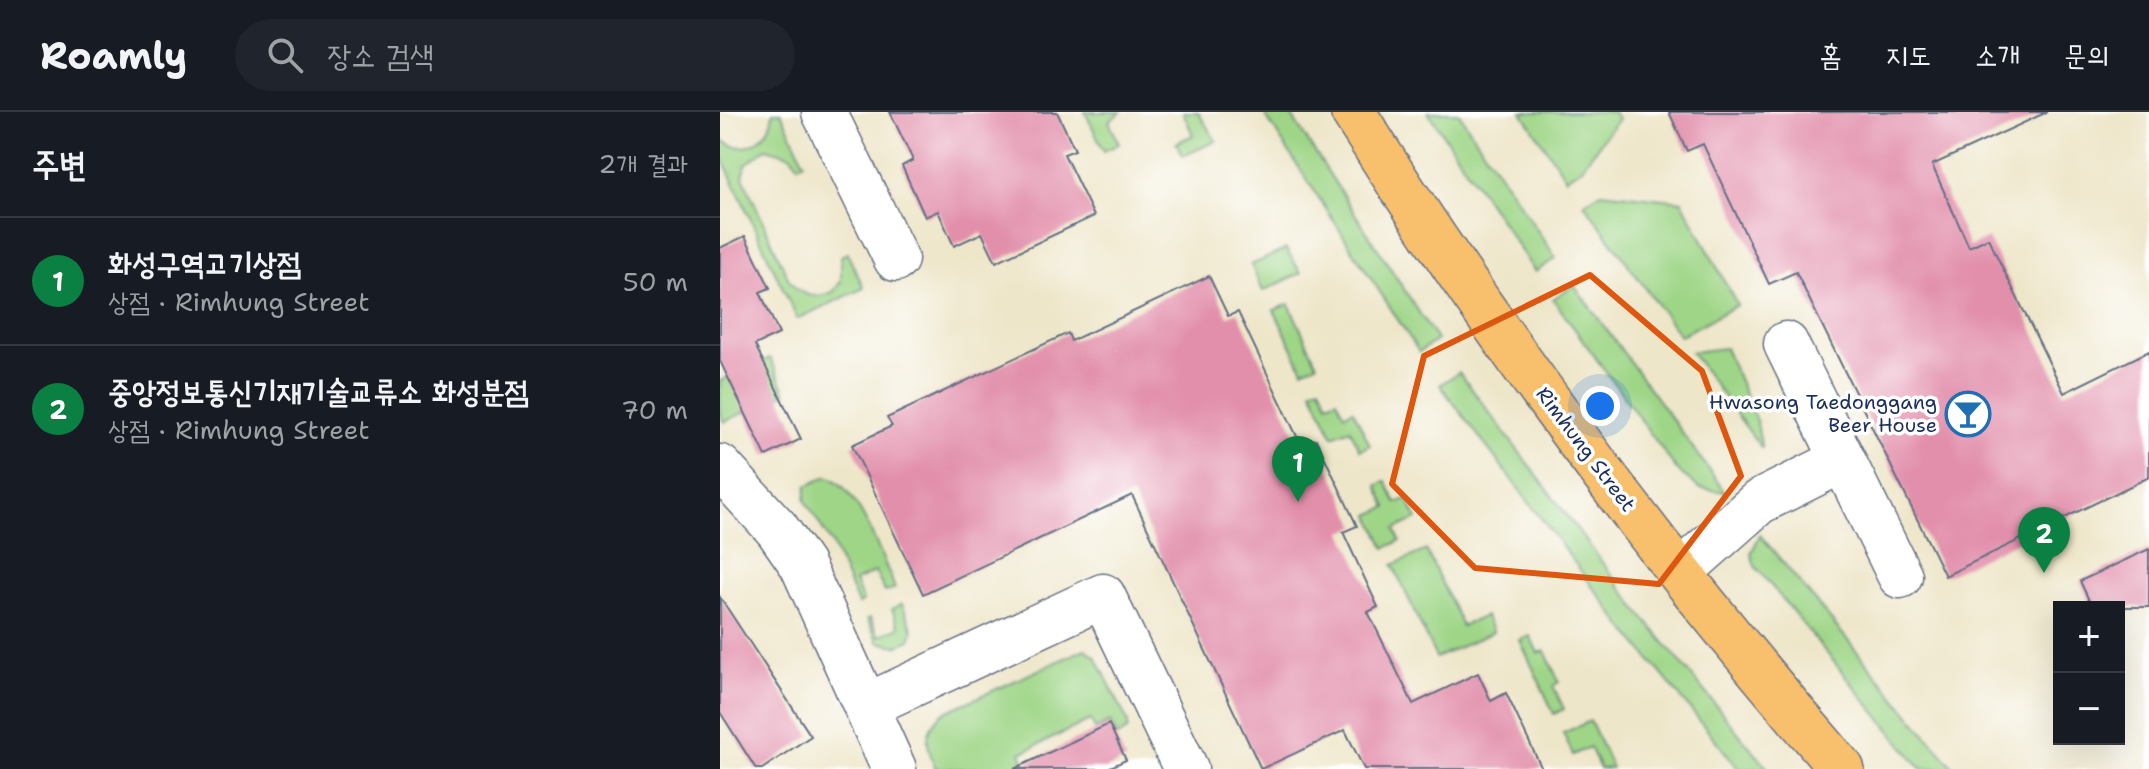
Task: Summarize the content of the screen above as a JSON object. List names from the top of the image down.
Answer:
{
  "streets": {
    "main road": ["Rimhung Street"]
  },
  "places": {
    "bar": ["Hwasong Taedonggang Beer House"]
  },
  "page": {
    "header": "Roamly",
    "search": "장소 검색",
    "nav": [
      "홈",
      "지도",
      "소개",
      "문의"
    ],
    "heading": ["주변", "2개 결과"],
    "list": [
      {
        "mark": "1",
        "name": "화성구역고기상점",
        "note": "상점 · Rimhung Street",
        "value": "50 m"
      },
      {
        "mark": "2",
        "name": "중앙정보통신기재기술교류소 화성분점",
        "note": "상점 · Rimhung Street",
        "value": "70 m"
      }
    ],
    "pins": ["1", "2"],
    "map_buttons": ["+", "−"]
  }
}
